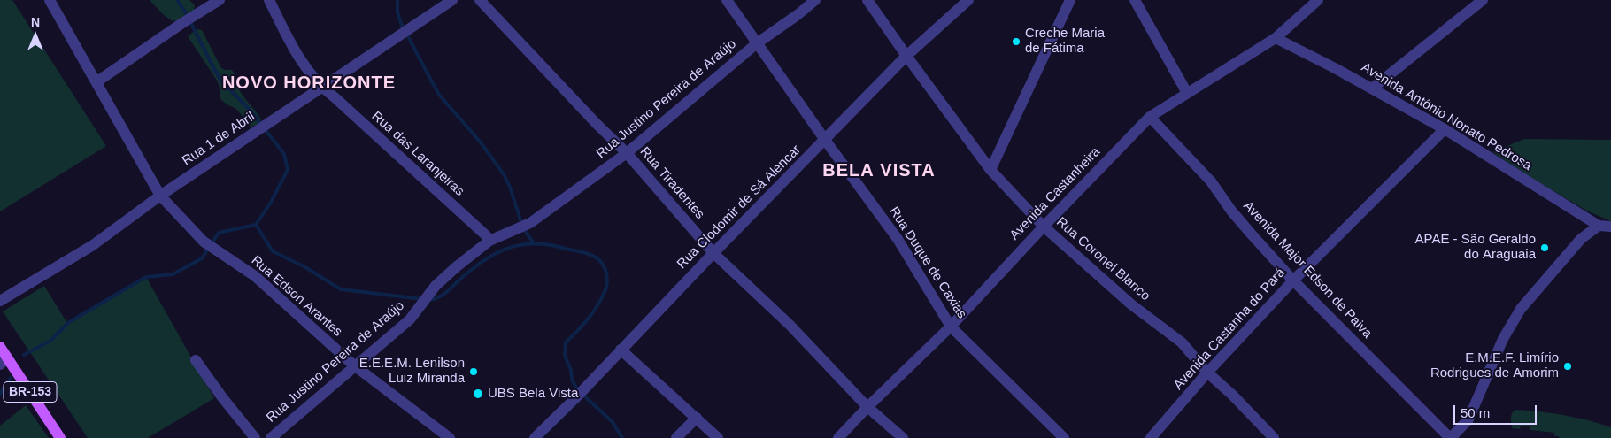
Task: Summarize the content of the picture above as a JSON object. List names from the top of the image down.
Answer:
{
  "streets": {
    "main road": ["BR-153"],
    "street": [
      "Rua Justino Pereira de Araújo",
      "Avenida Antônio Nonato Pedrosa",
      "Rua 1 de Abril",
      "Rua das Laranjeiras",
      "Rua Tiradentes",
      "Avenida Castanheira",
      "Rua Clodomir de Sá Alencar",
      "Rua Coronel Blanco",
      "Rua Duque de Caxias",
      "Avenida Major Edson de Paiva",
      "Rua Edson Arantes",
      "Avenida Castanha do Pará"
    ]
  },
  "crossings": [
    ["Rua Justino Pereira de Araújo", "Rua das Laranjeiras"],
    ["Rua Justino Pereira de Araújo", "Rua Tiradentes"],
    ["Rua Justino Pereira de Araújo", "Rua Duque de Caxias"],
    ["Rua Justino Pereira de Araújo", "Rua Edson Arantes"],
    ["Avenida Antônio Nonato Pedrosa", "Avenida Castanheira"],
    ["Avenida Antônio Nonato Pedrosa", "Avenida Castanha do Pará"],
    ["Rua 1 de Abril", "Rua das Laranjeiras"],
    ["Rua 1 de Abril", "Rua Edson Arantes"],
    ["Rua Tiradentes", "Avenida Castanheira"],
    ["Rua Tiradentes", "Rua Clodomir de Sá Alencar"],
    ["Avenida Castanheira", "Rua Coronel Blanco"],
    ["Avenida Castanheira", "Rua Duque de Caxias"],
    ["Avenida Castanheira", "Avenida Major Edson de Paiva"],
    ["Rua Clodomir de Sá Alencar", "Rua Coronel Blanco"],
    ["Rua Clodomir de Sá Alencar", "Rua Duque de Caxias"],
    ["Rua Coronel Blanco", "Avenida Castanha do Pará"],
    ["Avenida Major Edson de Paiva", "Avenida Castanha do Pará"]
  ],
  "districts": ["NOVO HORIZONTE", "BELA VISTA"],
  "places": [
    "Creche Maria de Fátima",
    "APAE - São Geraldo do Araguaia",
    "E.M.E.F. Limírio Rodrigues de Amorim",
    "E.E.E.M. Lenilson Luiz Miranda",
    "UBS Bela Vista"
  ],
  "scale_bar": "50 m",
  "north": "top"
}
